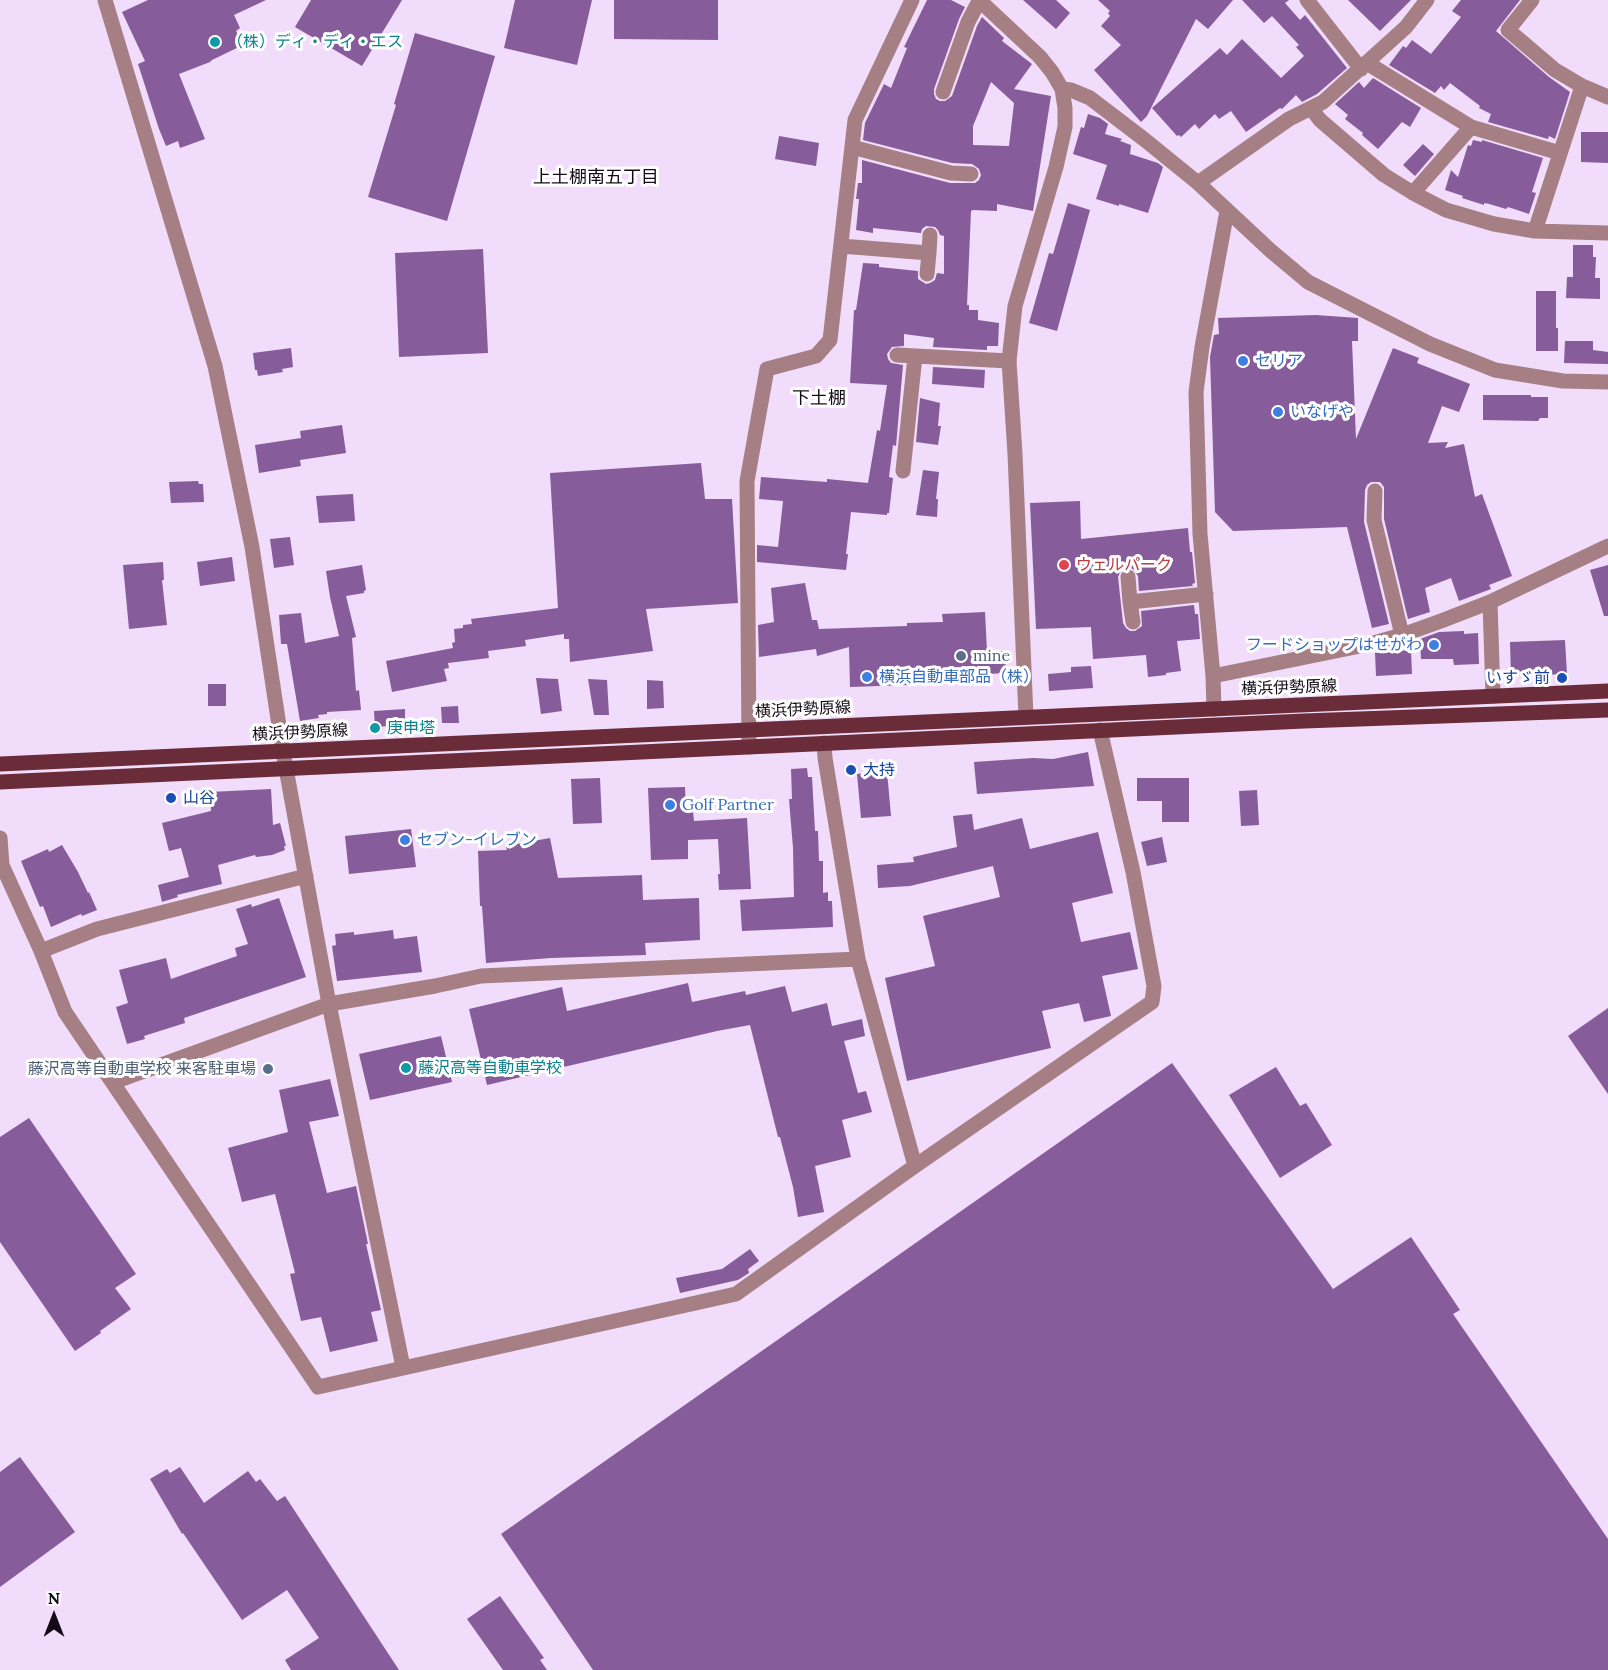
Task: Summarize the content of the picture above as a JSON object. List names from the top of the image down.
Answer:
{
  "streets": {
    "main road": ["横浜伊勢原線"]
  },
  "districts": ["上土棚南五丁目", "下土棚"],
  "places": [
    "（株）ディ・ディ・エス",
    "セリア",
    "いなげや",
    "ウェルパーク",
    "フードショップはせがわ",
    "mine",
    "横浜自動車部品（株）",
    "いすゞ前",
    "庚申塔",
    "大持",
    "山谷",
    "Golf Partner",
    "セブン-イレブン",
    "藤沢高等自動車学校",
    "藤沢高等自動車学校 来客駐車場"
  ],
  "north": "top"
}
